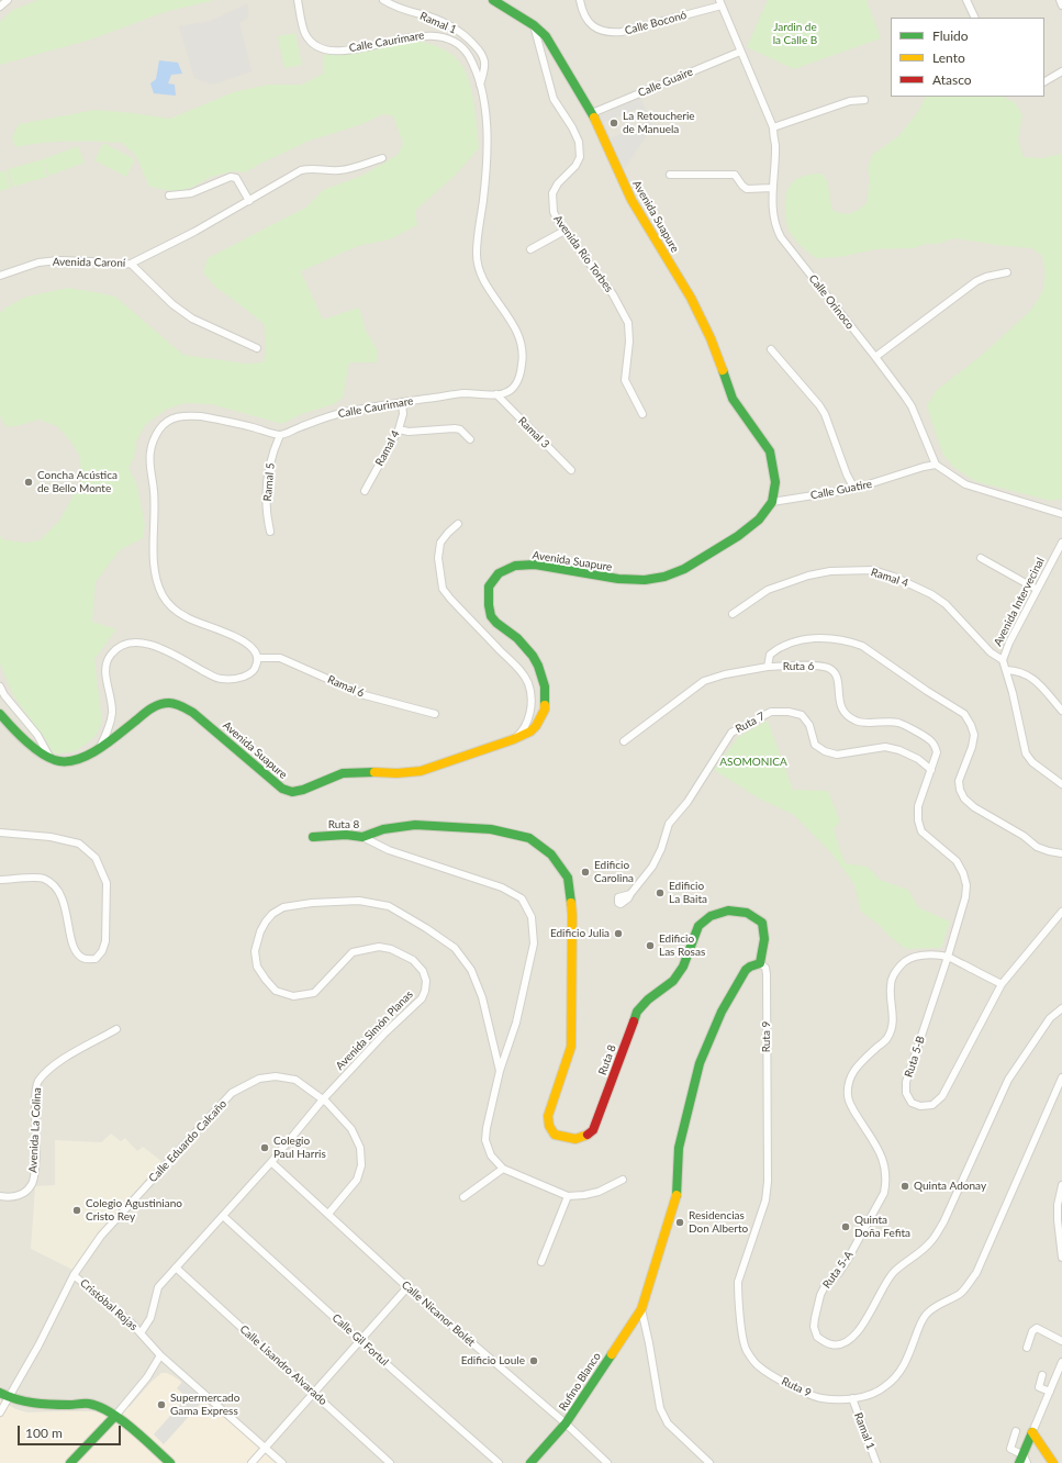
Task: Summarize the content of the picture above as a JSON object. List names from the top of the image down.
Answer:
{
  "streets": {
    "street": [
      "Ramal 1",
      "Calle Boconó",
      "Calle Caurimare",
      "Calle Guaire",
      "Avenida Suapure",
      "Avenida Río Torbes",
      "Avenida Caroní",
      "Calle Orinoco",
      "Ramal 3",
      "Ramal 4",
      "Ramal 5",
      "Calle Guatire",
      "Avenida Intervecinal",
      "Ruta 6",
      "Ramal 6",
      "Ruta 7",
      "Ruta 8",
      "Avenida Simón Planas",
      "Ruta 9",
      "Ruta 5-B",
      "Avenida La Colina",
      "Calle Eduardo Calcaño",
      "Ruta 5-A",
      "Cristóbal Rojas",
      "Calle Nicanor Bolét",
      "Calle Gil Fortul",
      "Calle Lisandro Alvarado",
      "Rufino Blanco"
    ]
  },
  "crossings": [
    ["Ramal 1", "Calle Caurimare"],
    ["Ramal 1", "Ruta 9"],
    ["Calle Boconó", "Calle Orinoco"],
    ["Calle Caurimare", "Ramal 3"],
    ["Calle Caurimare", "Ramal 4"],
    ["Calle Caurimare", "Ramal 5"],
    ["Calle Guaire", "Avenida Suapure"],
    ["Calle Guaire", "Calle Orinoco"],
    ["Avenida Suapure", "Avenida Río Torbes"],
    ["Avenida Suapure", "Calle Guatire"],
    ["Calle Orinoco", "Calle Guatire"],
    ["Ramal 4", "Avenida Intervecinal"],
    ["Ruta 6", "Ruta 7"],
    ["Ruta 6", "Ruta 5-B"],
    ["Ruta 6", "Ruta 5-A"],
    ["Ruta 8", "Ruta 9"],
    ["Avenida Simón Planas", "Calle Eduardo Calcaño"],
    ["Avenida Simón Planas", "Cristóbal Rojas"],
    ["Avenida Simón Planas", "Calle Nicanor Bolét"],
    ["Avenida Simón Planas", "Calle Gil Fortul"],
    ["Avenida Simón Planas", "Calle Lisandro Alvarado"],
    ["Ruta 5-B", "Ruta 5-A"],
    ["Calle Eduardo Calcaño", "Cristóbal Rojas"],
    ["Calle Eduardo Calcaño", "Calle Nicanor Bolét"],
    ["Calle Nicanor Bolét", "Rufino Blanco"]
  ],
  "parks": ["Jardin de la Calle B", "ASOMONICA"],
  "places": [
    "La Retoucherie de Manuela",
    "Concha Acústica de Bello Monte",
    "Edificio Carolina",
    "Edificio La Baita",
    "Edificio Julia",
    "Edificio Las Rosas",
    "Colegio Paul Harris",
    "Quinta Adonay",
    "Colegio Agustiniano Cristo Rey",
    "Residencias Don Alberto",
    "Quinta Doña Fefita",
    "Edificio Loule",
    "Supermercado Gama Express"
  ],
  "legend": ["Fluido", "Lento", "Atasco"],
  "scale_bar": "100 m"
}
